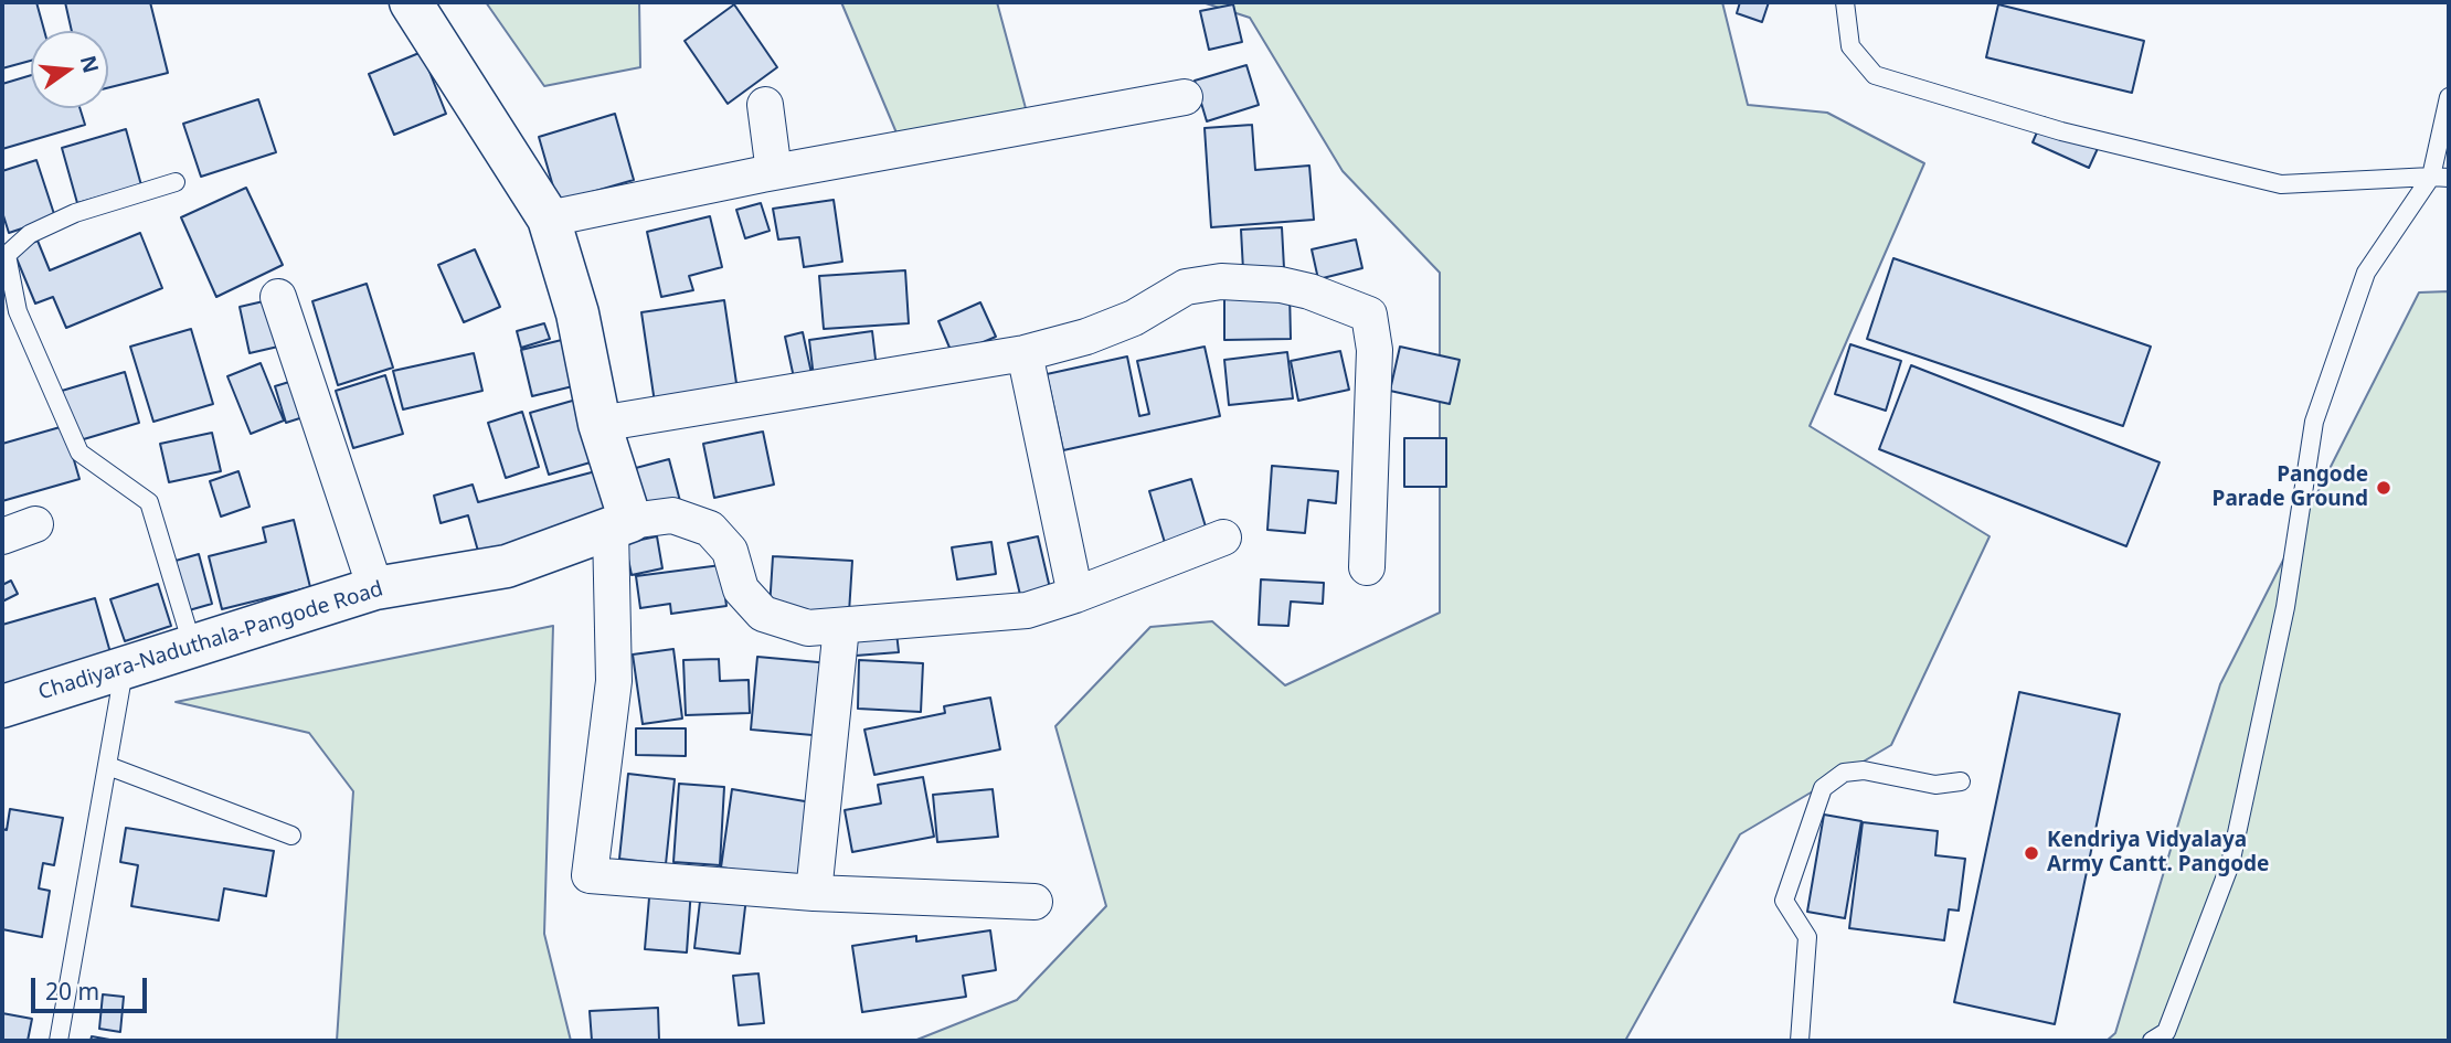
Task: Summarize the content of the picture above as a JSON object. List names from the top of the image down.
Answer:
{
  "streets": {
    "street": ["Chadiyara-Naduthala-Pangode Road"]
  },
  "places": ["Pangode Parade Ground", "Kendriya Vidyalaya Army Cantt. Pangode"],
  "scale_bar": "20 m",
  "north": "right"
}
